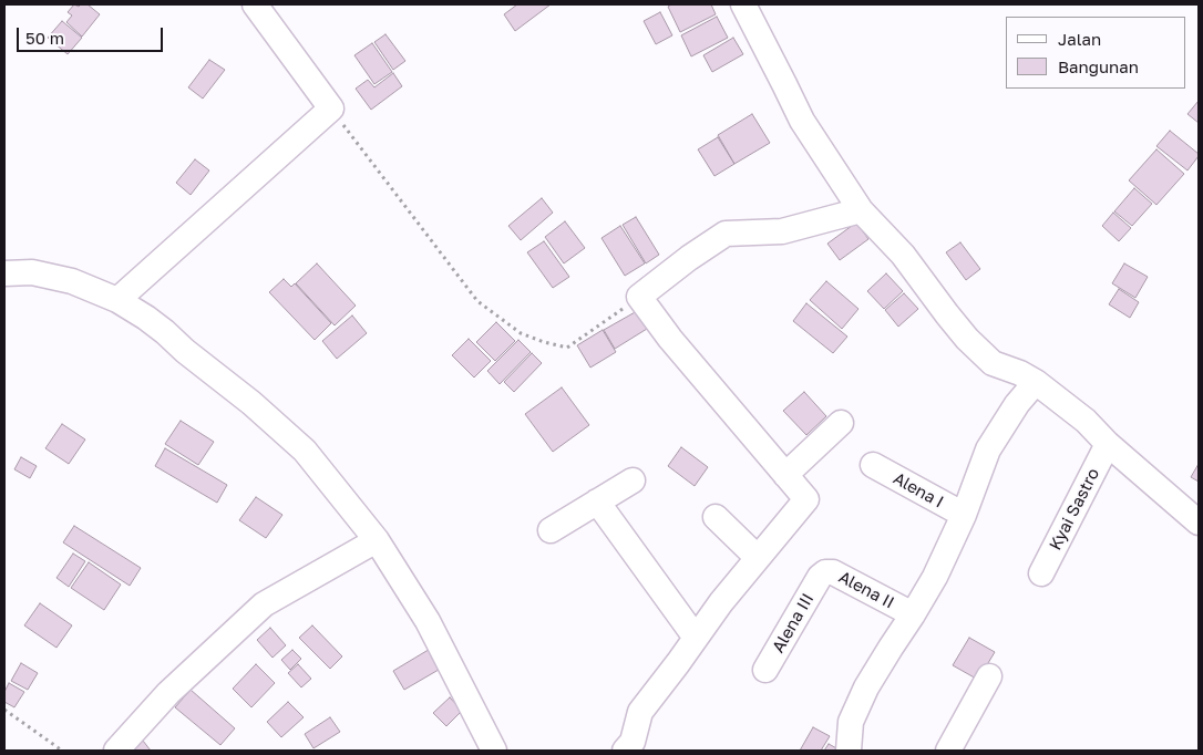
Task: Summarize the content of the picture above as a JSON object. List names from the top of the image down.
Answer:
{
  "streets": {
    "street": [
      "Alena I",
      "Kyai Sastro",
      "Alena II",
      "Alena III"
    ]
  },
  "crossings": [
    ["Alena II", "Alena III"]
  ],
  "legend": ["Jalan", "Bangunan"],
  "scale_bar": "50 m"
}
